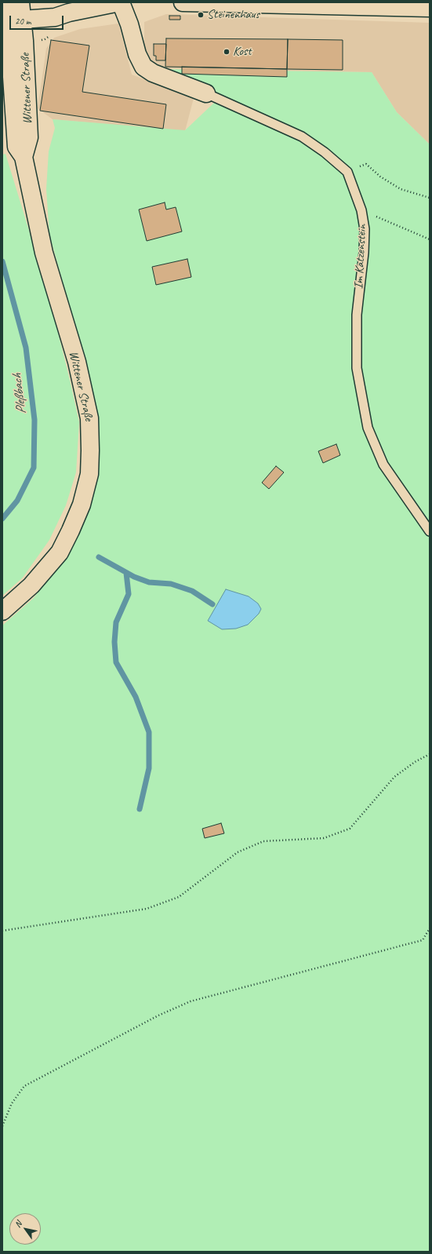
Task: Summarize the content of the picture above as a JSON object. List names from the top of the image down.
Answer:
{
  "streets": {
    "main road": ["Wittener Straße", "Im Katzenstein"]
  },
  "water": ["Pleßbach"],
  "places": ["Steinenhaus", "Kost"],
  "scale_bar": "20 m",
  "north": "top left"
}
